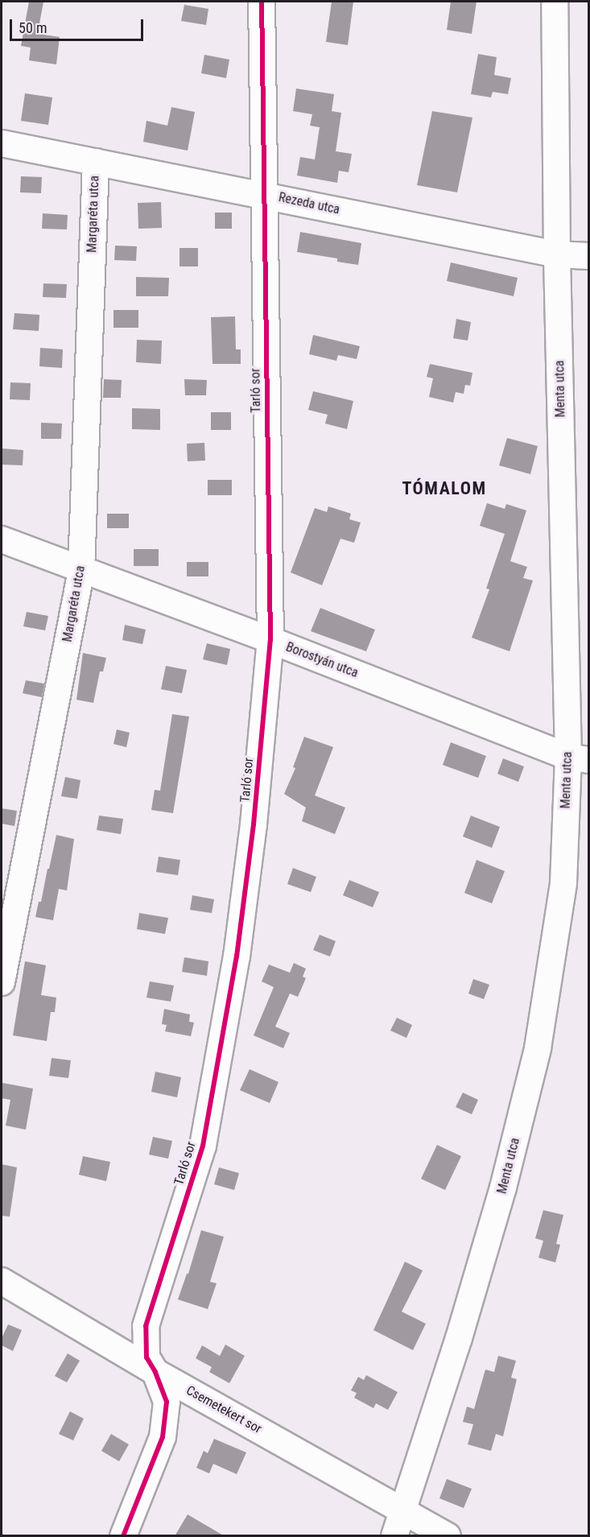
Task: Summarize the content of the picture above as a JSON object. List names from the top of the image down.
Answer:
{
  "streets": {
    "street": [
      "Rezeda utca",
      "Margaréta utca",
      "Menta utca",
      "Tarló sor",
      "Borostyán utca",
      "Csemetekert sor"
    ]
  },
  "crossings": [
    ["Rezeda utca", "Margaréta utca"],
    ["Rezeda utca", "Menta utca"],
    ["Rezeda utca", "Tarló sor"],
    ["Margaréta utca", "Borostyán utca"],
    ["Menta utca", "Borostyán utca"],
    ["Menta utca", "Csemetekert sor"],
    ["Tarló sor", "Borostyán utca"],
    ["Tarló sor", "Csemetekert sor"]
  ],
  "districts": ["TÓMALOM"],
  "scale_bar": "50 m"
}
